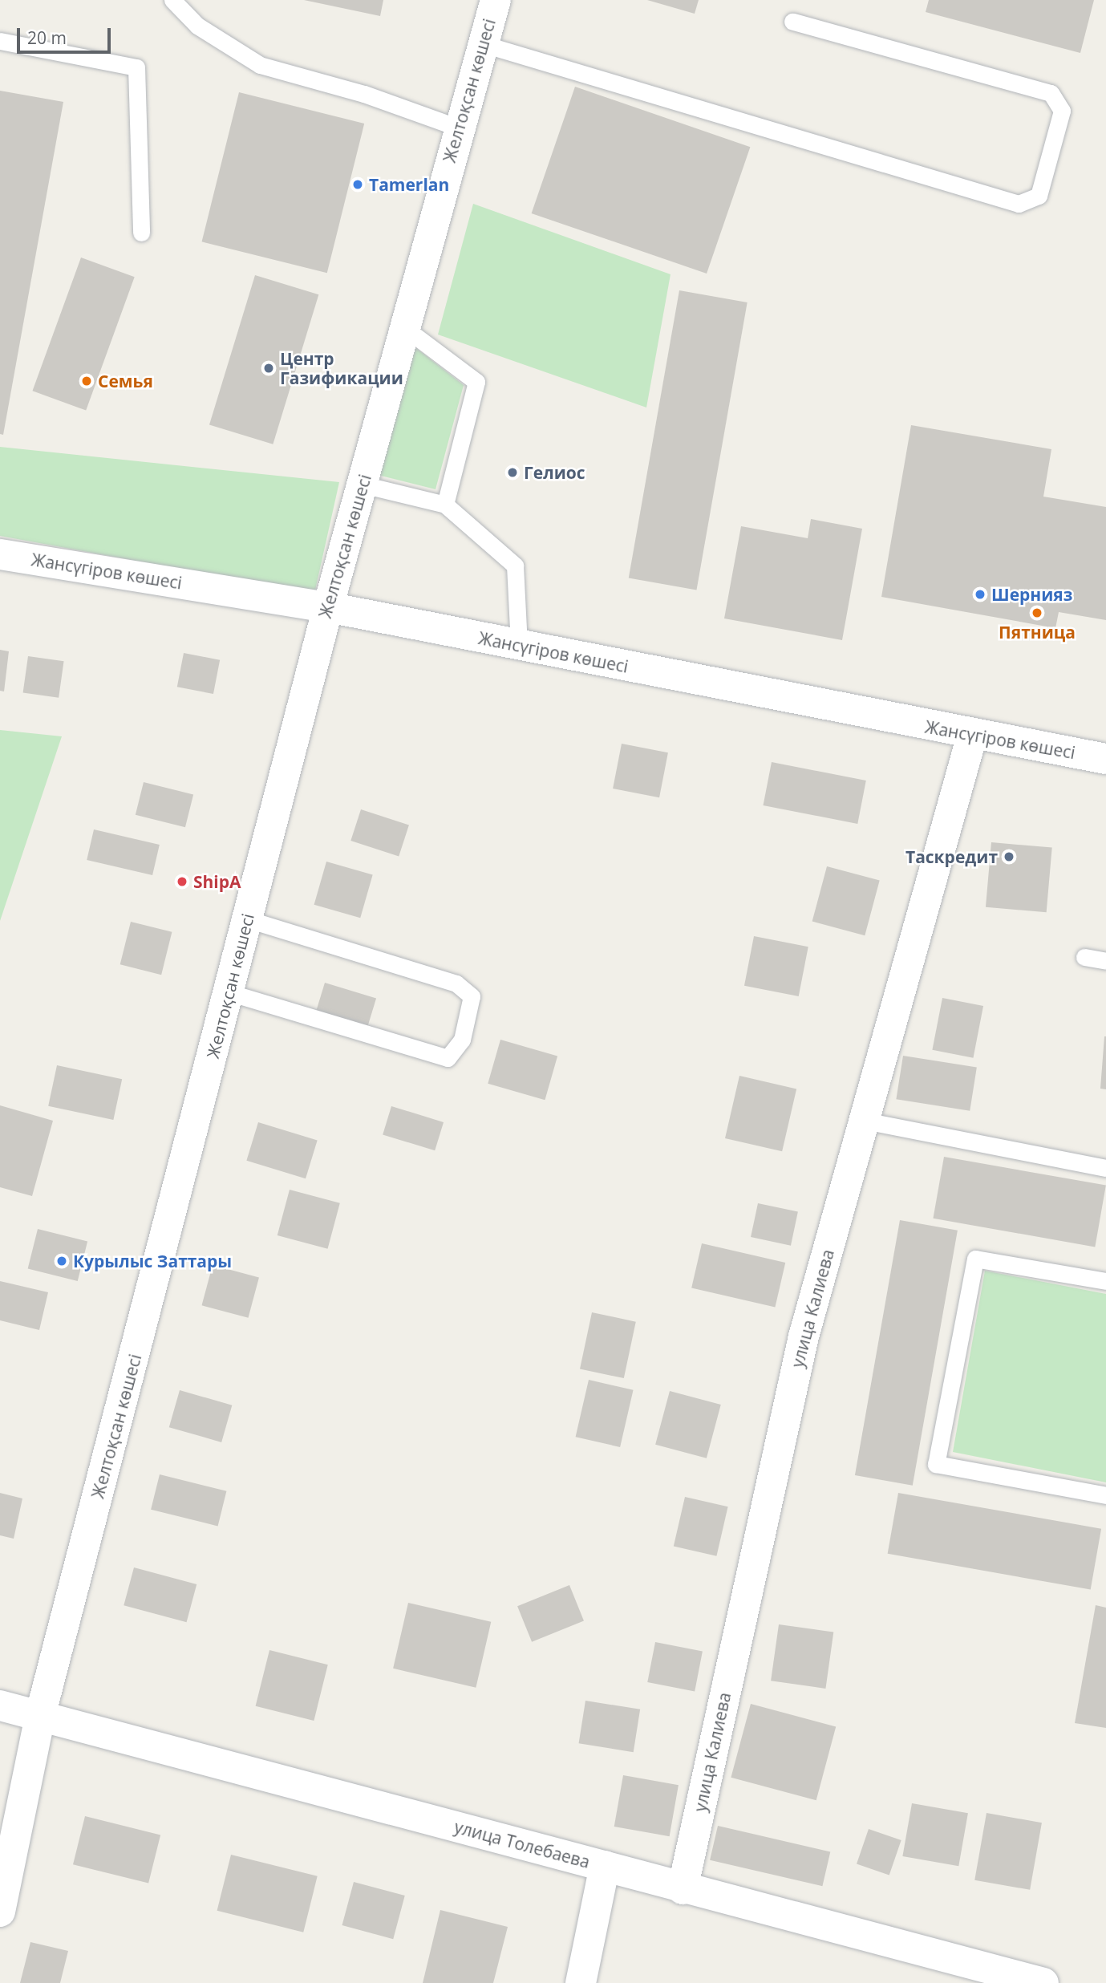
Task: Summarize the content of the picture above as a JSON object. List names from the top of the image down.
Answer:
{
  "streets": {
    "main road": [
      "Желтоқсан көшесі",
      "Жансүгіров көшесі",
      "улица Калиева",
      "улица Толебаева"
    ]
  },
  "crossings": [
    ["Желтоқсан көшесі", "Жансүгіров көшесі"],
    ["Желтоқсан көшесі", "улица Толебаева"],
    ["Жансүгіров көшесі", "улица Калиева"],
    ["улица Калиева", "улица Толебаева"]
  ],
  "places": [
    "Tamerlan",
    "Центр Газификации",
    "Семья",
    "Гелиос",
    "Шернияз",
    "Пятница",
    "Таскредит",
    "ShipA",
    "Курылыс Заттары"
  ],
  "scale_bar": "20 m"
}
